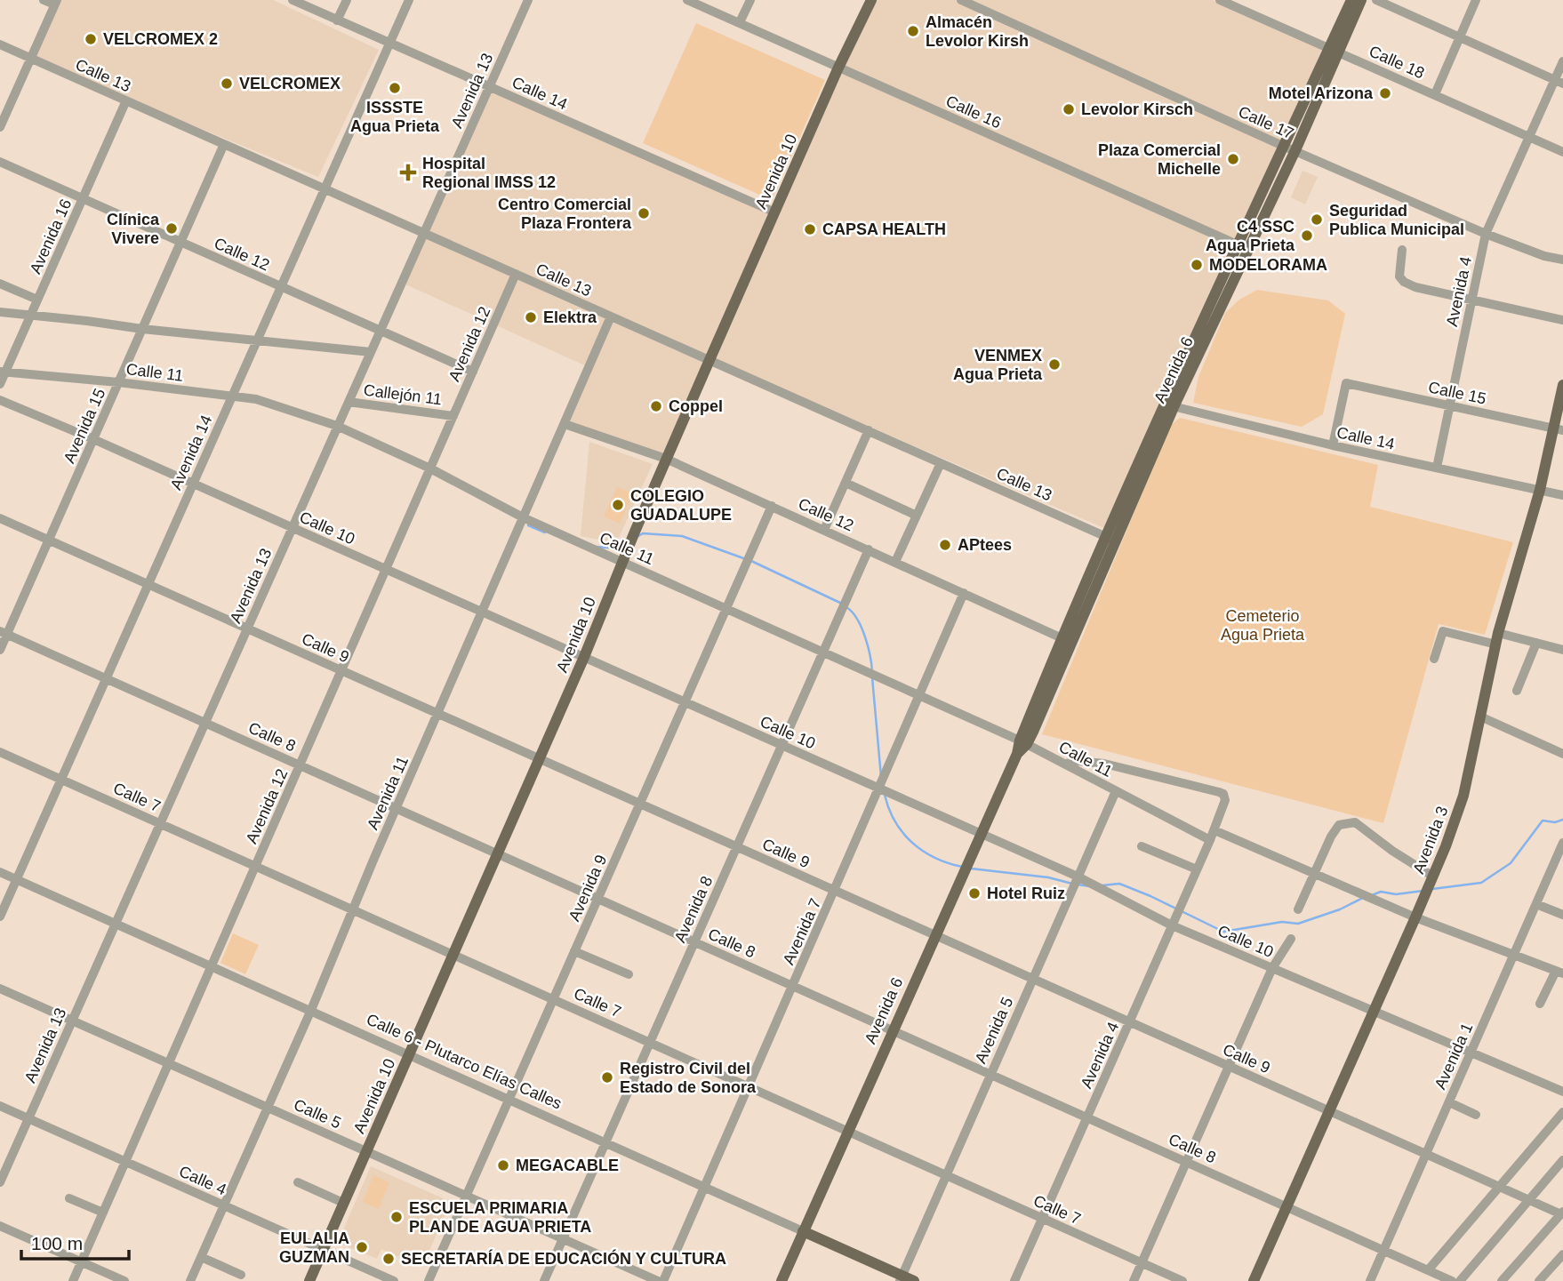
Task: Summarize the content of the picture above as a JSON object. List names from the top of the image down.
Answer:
{
  "streets": {
    "main road": [
      "Avenida 10",
      "Avenida 6",
      "Avenida 3",
      "Calle 6 - Plutarco Elías Calles"
    ],
    "street": [
      "Calle 18",
      "Calle 13",
      "Avenida 13",
      "Calle 14",
      "Calle 16",
      "Calle 17",
      "Avenida 16",
      "Calle 12",
      "Avenida 4",
      "Avenida 12",
      "Calle 11",
      "Calle 15",
      "Callejón 11",
      "Avenida 15",
      "Avenida 14",
      "Calle 10",
      "Calle 9",
      "Calle 8",
      "Avenida 11",
      "Calle 7",
      "Avenida 9",
      "Avenida 8",
      "Avenida 7",
      "Avenida 5",
      "Avenida 1",
      "Calle 5",
      "Calle 4"
    ]
  },
  "crossings": [
    ["Calle 18", "Avenida 4"],
    ["Calle 18", "Avenida 6"],
    ["Calle 13", "Avenida 13"],
    ["Calle 13", "Avenida 10"],
    ["Calle 13", "Avenida 16"],
    ["Calle 13", "Avenida 12"],
    ["Calle 13", "Avenida 6"],
    ["Calle 13", "Avenida 15"],
    ["Calle 13", "Avenida 14"],
    ["Calle 13", "Avenida 11"],
    ["Avenida 13", "Calle 14"],
    ["Avenida 13", "Calle 12"],
    ["Avenida 13", "Calle 11"],
    ["Avenida 13", "Callejón 11"],
    ["Avenida 13", "Calle 10"],
    ["Avenida 13", "Calle 9"],
    ["Avenida 13", "Calle 8"],
    ["Avenida 13", "Calle 7"],
    ["Avenida 13", "Calle 6 - Plutarco Elías Calles"],
    ["Avenida 13", "Calle 5"],
    ["Avenida 13", "Calle 4"],
    ["Calle 14", "Avenida 10"],
    ["Calle 14", "Avenida 4"],
    ["Calle 14", "Avenida 6"],
    ["Calle 14", "Calle 15"],
    ["Calle 14", "Avenida 14"],
    ["Calle 14", "Avenida 3"],
    ["Calle 16", "Avenida 10"],
    ["Calle 16", "Avenida 6"],
    ["Calle 17", "Avenida 4"],
    ["Calle 17", "Avenida 6"],
    ["Avenida 10", "Calle 12"],
    ["Avenida 10", "Calle 11"],
    ["Avenida 10", "Calle 10"],
    ["Avenida 10", "Calle 9"],
    ["Avenida 10", "Calle 8"],
    ["Avenida 10", "Calle 7"],
    ["Avenida 10", "Calle 6 - Plutarco Elías Calles"],
    ["Avenida 10", "Calle 5"],
    ["Avenida 10", "Calle 4"],
    ["Avenida 16", "Calle 12"],
    ["Avenida 16", "Calle 11"],
    ["Calle 12", "Avenida 12"],
    ["Calle 12", "Avenida 6"],
    ["Calle 12", "Avenida 15"],
    ["Calle 12", "Avenida 14"],
    ["Calle 12", "Avenida 11"],
    ["Calle 12", "Avenida 9"],
    ["Calle 12", "Avenida 8"],
    ["Calle 12", "Avenida 7"],
    ["Avenida 4", "Calle 11"],
    ["Avenida 4", "Calle 15"],
    ["Avenida 4", "Calle 10"],
    ["Avenida 4", "Calle 9"],
    ["Avenida 4", "Calle 8"],
    ["Avenida 4", "Calle 7"],
    ["Avenida 12", "Calle 11"],
    ["Avenida 12", "Callejón 11"],
    ["Avenida 12", "Calle 10"],
    ["Avenida 12", "Calle 9"],
    ["Avenida 12", "Calle 8"],
    ["Avenida 12", "Calle 7"],
    ["Avenida 12", "Calle 6 - Plutarco Elías Calles"],
    ["Avenida 12", "Calle 5"],
    ["Avenida 12", "Calle 4"],
    ["Avenida 6", "Calle 11"],
    ["Avenida 6", "Calle 10"],
    ["Avenida 6", "Calle 9"],
    ["Avenida 6", "Calle 8"],
    ["Avenida 6", "Calle 7"],
    ["Avenida 6", "Calle 6 - Plutarco Elías Calles"],
    ["Calle 11", "Avenida 15"],
    ["Calle 11", "Avenida 14"],
    ["Calle 11", "Avenida 11"],
    ["Calle 11", "Avenida 9"],
    ["Calle 11", "Avenida 8"],
    ["Calle 11", "Avenida 7"],
    ["Calle 11", "Avenida 5"],
    ["Calle 15", "Avenida 3"],
    ["Avenida 15", "Calle 10"],
    ["Avenida 15", "Calle 9"],
    ["Avenida 15", "Calle 8"],
    ["Avenida 14", "Calle 10"],
    ["Avenida 14", "Calle 9"],
    ["Avenida 14", "Calle 8"],
    ["Avenida 14", "Calle 7"],
    ["Avenida 14", "Calle 6 - Plutarco Elías Calles"],
    ["Calle 10", "Avenida 11"],
    ["Calle 10", "Avenida 3"],
    ["Calle 10", "Avenida 9"],
    ["Calle 10", "Avenida 8"],
    ["Calle 10", "Avenida 7"],
    ["Calle 10", "Avenida 5"],
    ["Calle 10", "Avenida 1"],
    ["Calle 9", "Avenida 11"],
    ["Calle 9", "Avenida 3"],
    ["Calle 9", "Avenida 9"],
    ["Calle 9", "Avenida 8"],
    ["Calle 9", "Avenida 7"],
    ["Calle 9", "Avenida 5"],
    ["Calle 9", "Avenida 1"],
    ["Calle 8", "Avenida 11"],
    ["Calle 8", "Avenida 3"],
    ["Calle 8", "Avenida 9"],
    ["Calle 8", "Avenida 8"],
    ["Calle 8", "Avenida 7"],
    ["Calle 8", "Avenida 5"],
    ["Calle 8", "Avenida 1"],
    ["Avenida 11", "Calle 7"],
    ["Avenida 11", "Calle 6 - Plutarco Elías Calles"],
    ["Avenida 11", "Calle 5"],
    ["Avenida 11", "Calle 4"],
    ["Calle 7", "Avenida 9"],
    ["Calle 7", "Avenida 8"],
    ["Calle 7", "Avenida 7"],
    ["Calle 7", "Avenida 5"],
    ["Avenida 9", "Calle 6 - Plutarco Elías Calles"],
    ["Avenida 9", "Calle 5"],
    ["Avenida 8", "Calle 6 - Plutarco Elías Calles"],
    ["Avenida 8", "Calle 5"],
    ["Avenida 7", "Calle 6 - Plutarco Elías Calles"],
    ["Avenida 5", "Calle 6 - Plutarco Elías Calles"]
  ],
  "parks": ["Cemeterio Agua Prieta"],
  "places": {
    "other": [
      "Almacén Levolor Kirsh",
      "VELCROMEX 2",
      "VELCROMEX",
      "ISSSTE Agua Prieta",
      "Motel Arizona",
      "Levolor Kirsch",
      "Plaza Comercial Michelle",
      "Centro Comercial Plaza Frontera",
      "Seguridad Publica Municipal",
      "Clínica Vivere",
      "CAPSA HEALTH",
      "C4 SSC Agua Prieta",
      "MODELORAMA",
      "Elektra",
      "VENMEX Agua Prieta",
      "Coppel",
      "COLEGIO GUADALUPE",
      "APtees",
      "Hotel Ruiz",
      "Registro Civil del Estado de Sonora",
      "MEGACABLE",
      "ESCUELA PRIMARIA PLAN DE AGUA PRIETA",
      "EULALIA GUZMAN",
      "SECRETARÍA DE EDUCACIÓN Y CULTURA"
    ],
    "health": ["Hospital Regional IMSS 12"]
  },
  "scale_bar": "100 m"
}
